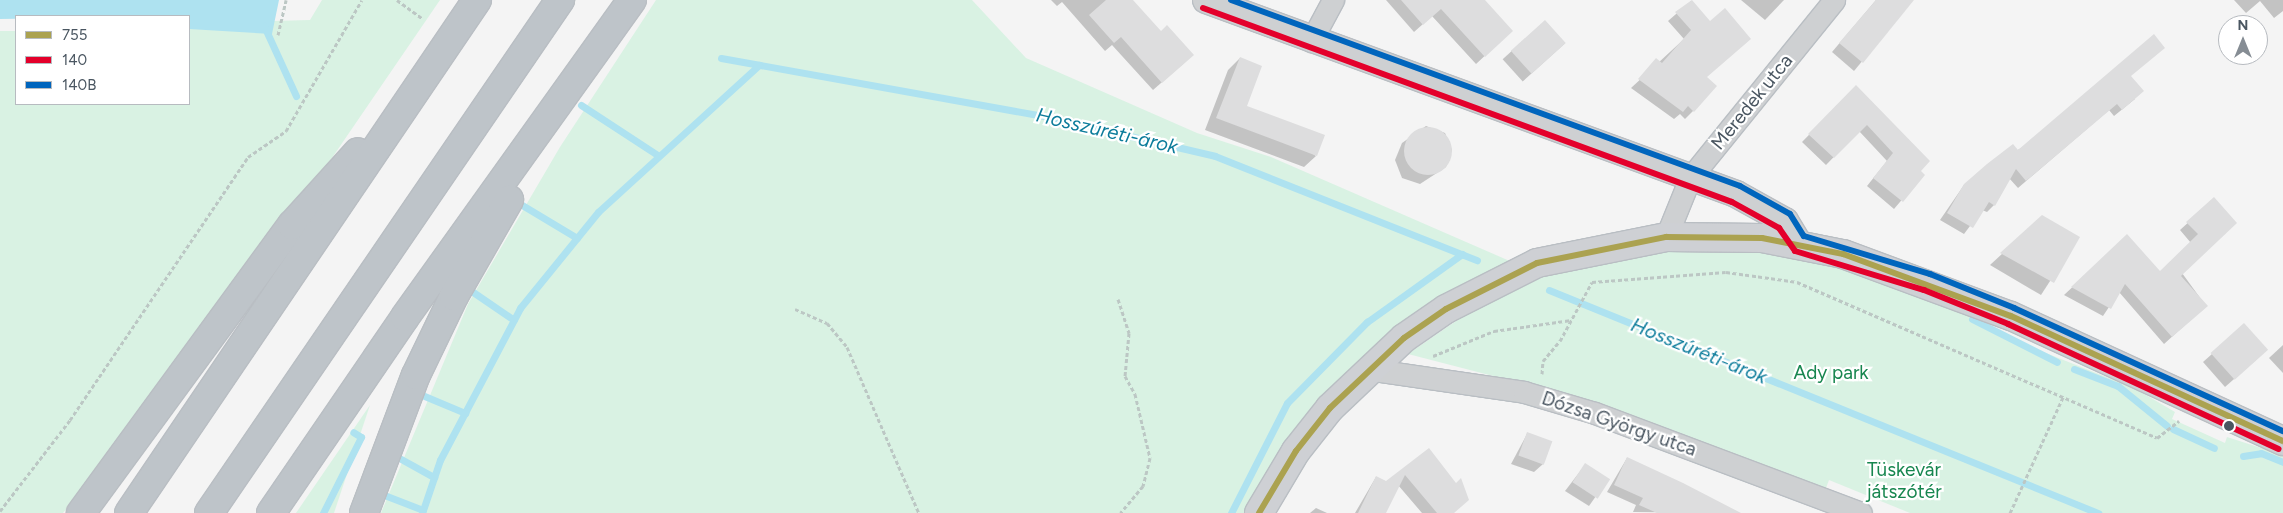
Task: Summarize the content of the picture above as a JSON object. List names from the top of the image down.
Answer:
{
  "streets": {
    "street": ["Meredek utca", "Dózsa György utca"]
  },
  "water": ["Hosszúréti-árok"],
  "parks": ["Ady park", "Tüskevár játszótér"],
  "lines": ["transit line 140B", "transit line 140", "transit line 755"],
  "legend": ["755", "140", "140B"],
  "north": "top"
}
